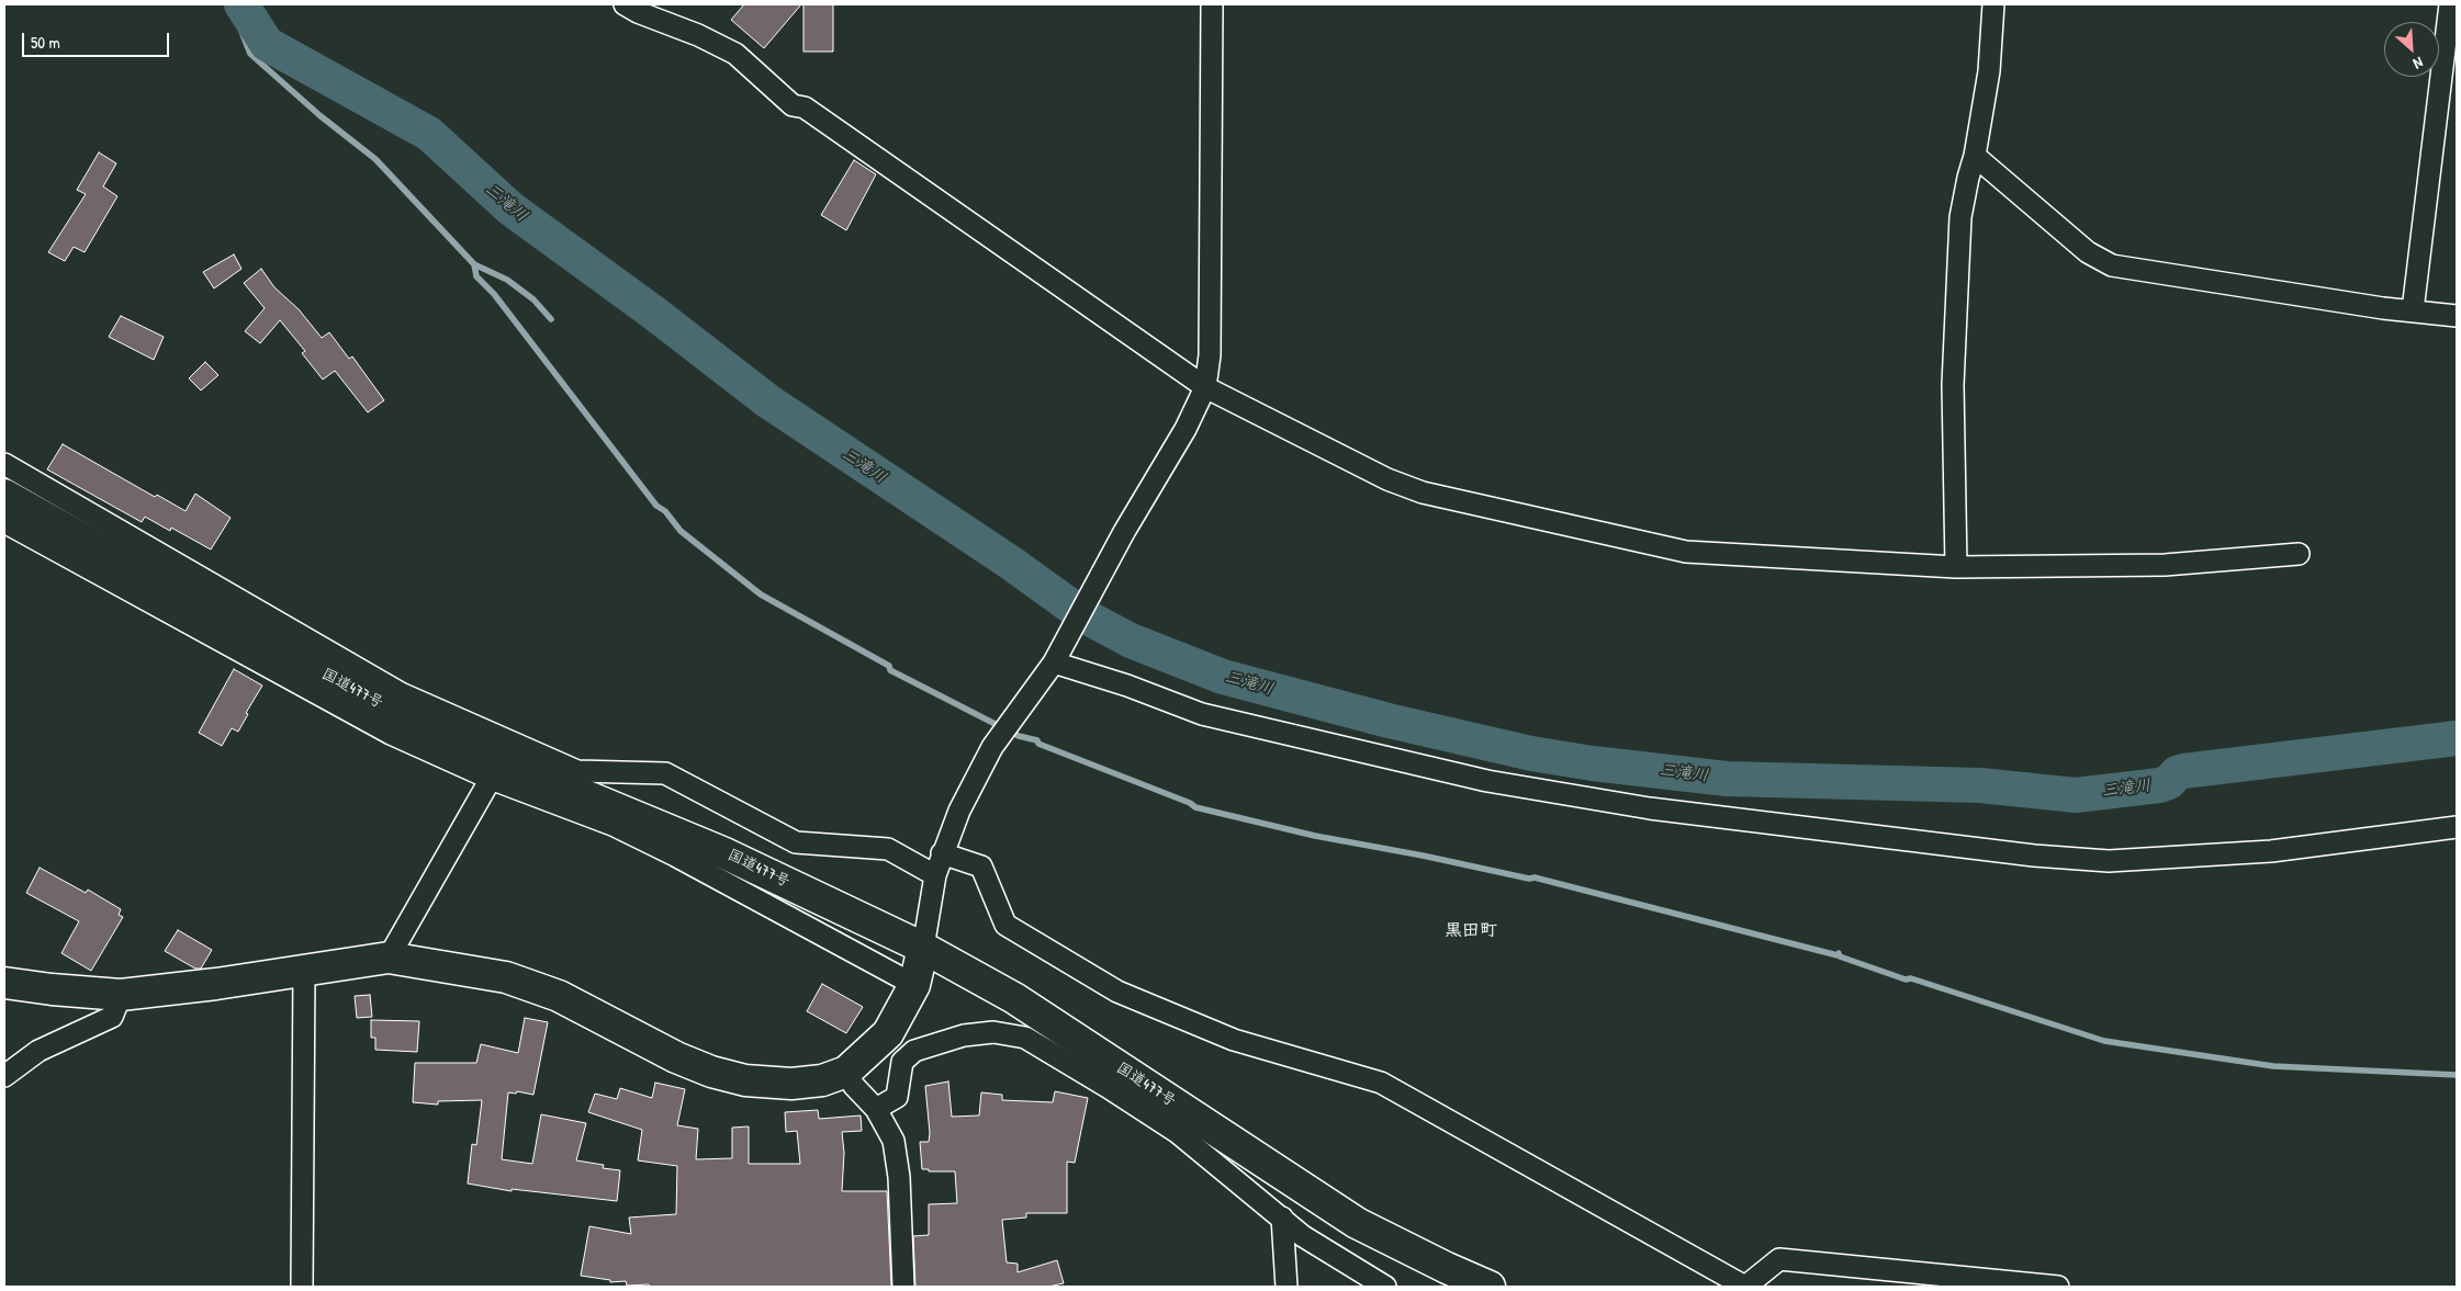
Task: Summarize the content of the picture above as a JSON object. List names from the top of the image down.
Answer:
{
  "streets": {
    "main road": ["国道477号"]
  },
  "districts": ["黒田町"],
  "water": ["三滝川"],
  "scale_bar": "50 m",
  "north": "bottom right"
}
